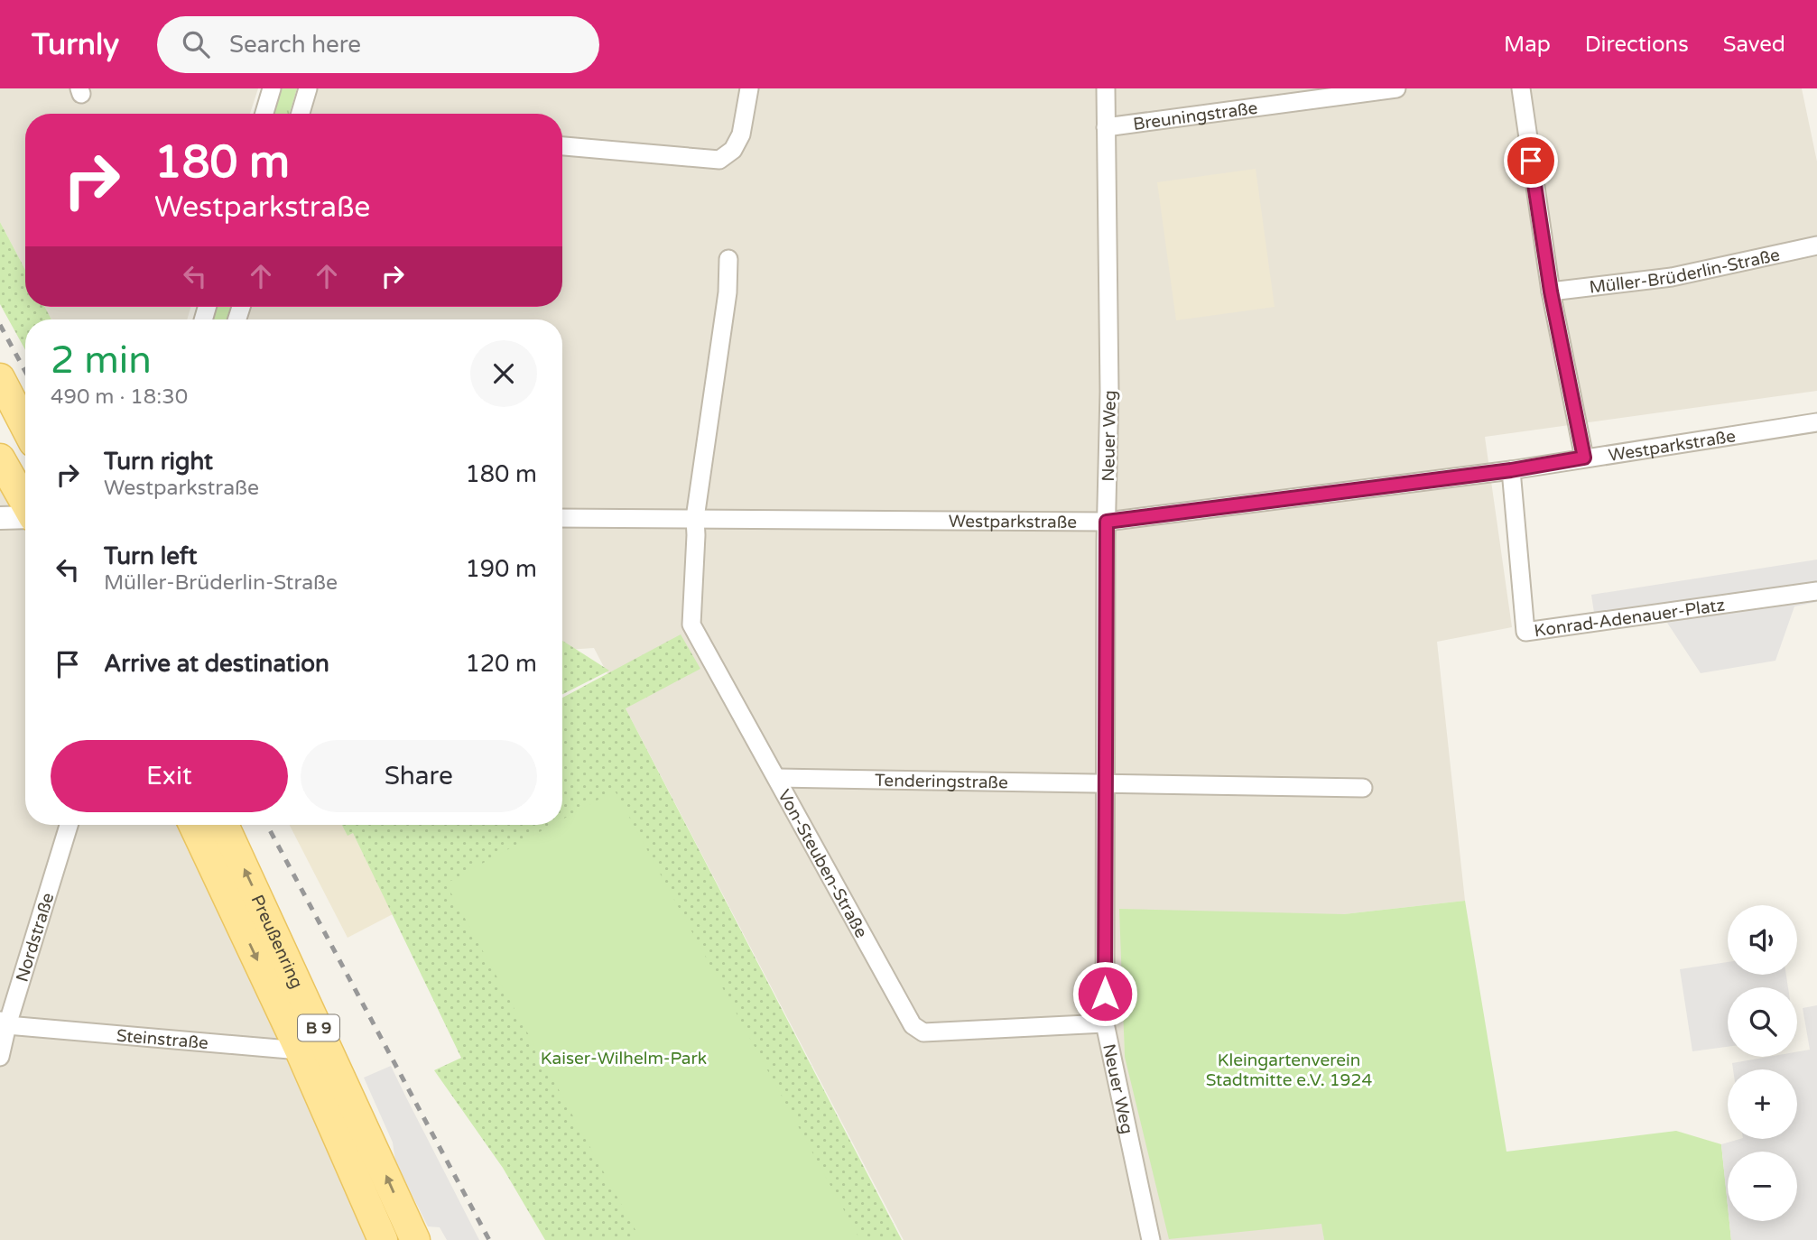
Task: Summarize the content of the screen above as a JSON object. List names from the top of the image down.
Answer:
{
  "streets": {
    "main road": ["Preußenring", "B 9"],
    "street": [
      "Breuningstraße",
      "Müller-Brüderlin-Straße",
      "Neuer Weg",
      "Westparkstraße",
      "Konrad-Adenauer-Platz",
      "Tenderingstraße",
      "Von-Steuben-Straße",
      "Nordstraße",
      "Steinstraße"
    ]
  },
  "crossings": [
    ["Breuningstraße", "Neuer Weg"],
    ["Neuer Weg", "Westparkstraße"],
    ["Neuer Weg", "Tenderingstraße"],
    ["Neuer Weg", "Von-Steuben-Straße"],
    ["Westparkstraße", "Konrad-Adenauer-Platz"],
    ["Westparkstraße", "Von-Steuben-Straße"],
    ["Tenderingstraße", "Von-Steuben-Straße"],
    ["Nordstraße", "Steinstraße"],
    ["Preußenring", "Steinstraße"]
  ],
  "parks": ["Kaiser-Wilhelm-Park", "Kleingartenverein Stadtmitte e.V. 1924"],
  "page": {
    "header": "Turnly",
    "search": "Search here",
    "nav": ["Map", "Directions", "Saved"],
    "turn": ["180 m", "Westparkstraße"],
    "heading": ["2 min", "490 m · 18:30"],
    "list": [
      {
        "name": "Turn right",
        "note": "Westparkstraße",
        "value": "180 m"
      },
      {
        "name": "Turn left",
        "note": "Müller-Brüderlin-Straße",
        "value": "190 m"
      },
      {
        "name": "Arrive at destination",
        "value": "120 m"
      }
    ],
    "buttons": ["Exit", "Share"],
    "map_buttons": ["+", "−"]
  }
}
